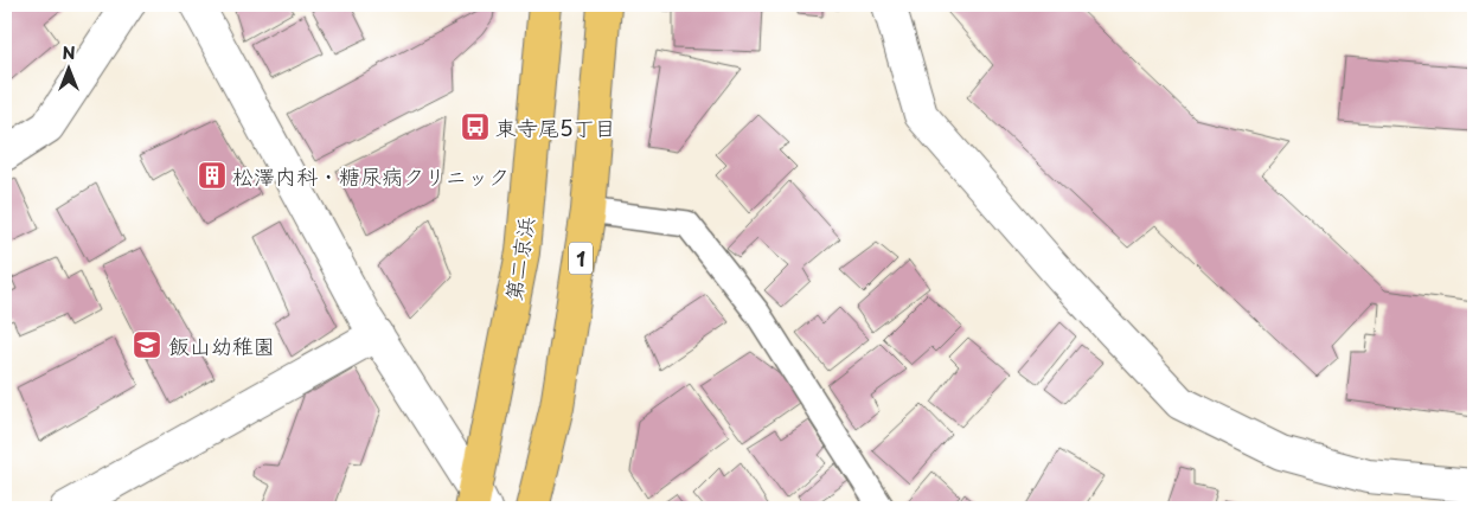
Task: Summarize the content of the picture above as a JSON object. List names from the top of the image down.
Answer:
{
  "streets": {
    "highway": ["第二京浜", "1"]
  },
  "places": {
    "bus stop": ["東寺尾5丁目"],
    "building": ["松澤内科・糖尿病クリニック"],
    "school or university": ["飯山幼稚園"]
  },
  "north": "top"
}
